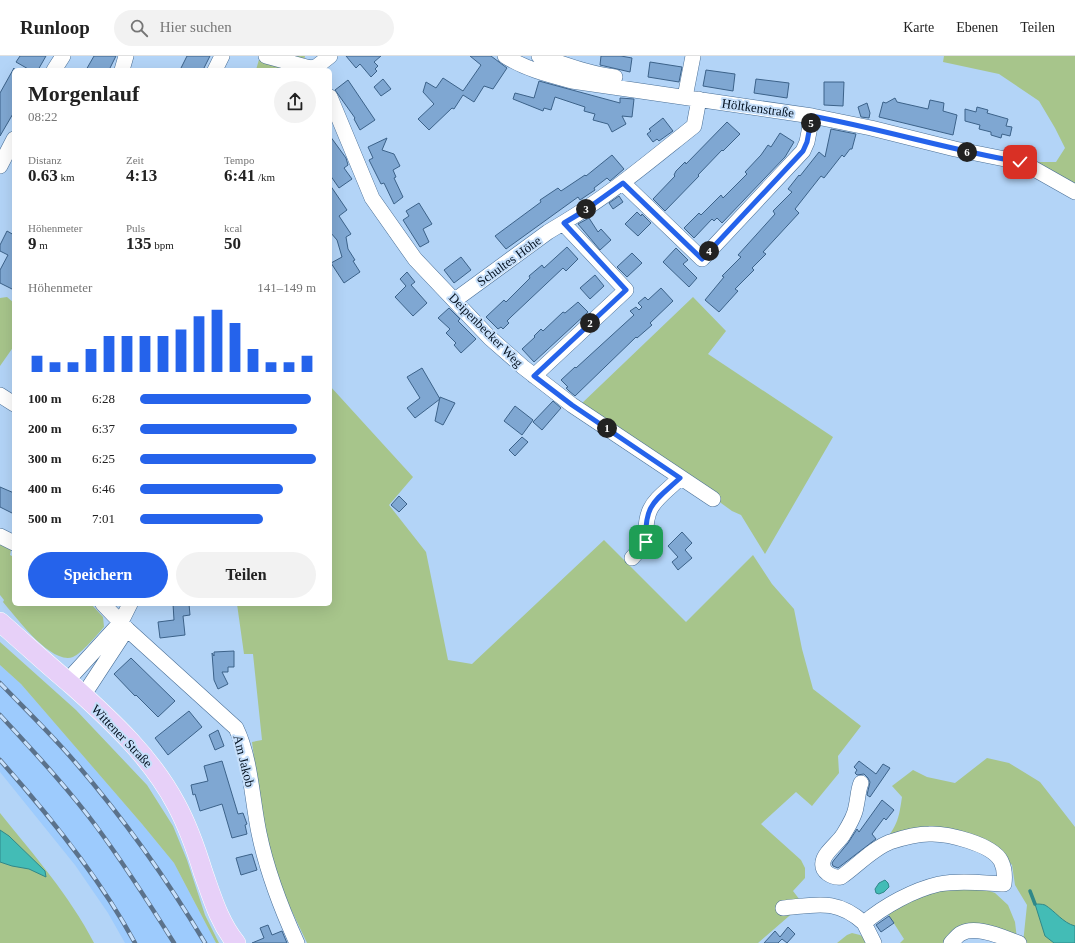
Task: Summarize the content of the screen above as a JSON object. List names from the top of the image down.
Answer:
{
  "streets": {
    "main road": ["Wittener Straße"],
    "street": [
      "Höltkenstraße",
      "Schultes Höhe",
      "Deipenbecker Weg",
      "Am Jakob"
    ]
  },
  "crossings": [
    ["Höltkenstraße", "Schultes Höhe"],
    ["Schultes Höhe", "Deipenbecker Weg"]
  ],
  "page": {
    "header": "Runloop",
    "search": "Hier suchen",
    "nav": ["Karte", "Ebenen", "Teilen"],
    "heading": ["Morgenlauf", "08:22"],
    "pins": [
      "5",
      "6",
      "3",
      "4",
      "2",
      "1"
    ],
    "stats": [
      ["Distanz", "0.63 km"],
      ["Zeit", "4:13"],
      ["Tempo", "6:41 /km"],
      ["Höhenmeter", "9 m"],
      ["Puls", "135 bpm"],
      ["kcal", "50"]
    ],
    "chart": ["Höhenmeter", "141–149 m"],
    "list": [
      {
        "name": "100 m",
        "note": "6:28"
      },
      {
        "name": "200 m",
        "note": "6:37"
      },
      {
        "name": "300 m",
        "note": "6:25"
      },
      {
        "name": "400 m",
        "note": "6:46"
      },
      {
        "name": "500 m",
        "note": "7:01"
      }
    ],
    "buttons": ["Speichern", "Teilen"]
  }
}
